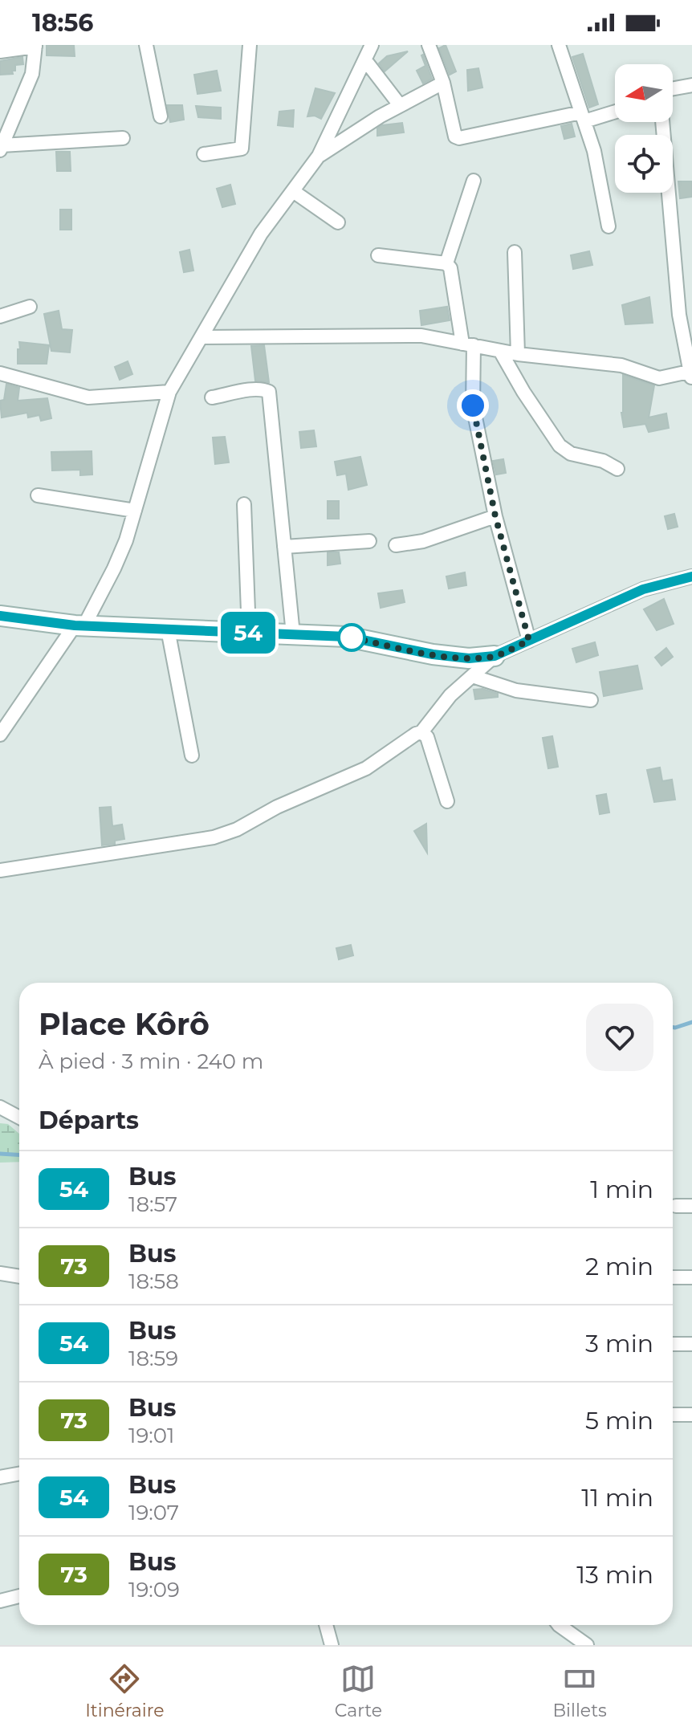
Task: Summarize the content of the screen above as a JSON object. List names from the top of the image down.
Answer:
{
  "lines": ["bus line 54"],
  "north": "left",
  "page": {
    "status": "18:56",
    "on_map": "54",
    "heading": [
      ["Place Kôrô", "À pied · 3 min · 240 m"],
      "Départs"
    ],
    "list": [
      {
        "mark": "54",
        "name": "Bus",
        "note": "18:57",
        "value": "1 min"
      },
      {
        "mark": "73",
        "name": "Bus",
        "note": "18:58",
        "value": "2 min"
      },
      {
        "mark": "54",
        "name": "Bus",
        "note": "18:59",
        "value": "3 min"
      },
      {
        "mark": "73",
        "name": "Bus",
        "note": "19:01",
        "value": "5 min"
      },
      {
        "mark": "54",
        "name": "Bus",
        "note": "19:07",
        "value": "11 min"
      },
      {
        "mark": "73",
        "name": "Bus",
        "note": "19:09",
        "value": "13 min"
      }
    ],
    "tabs": ["Itinéraire", "Carte", "Billets"]
  }
}
